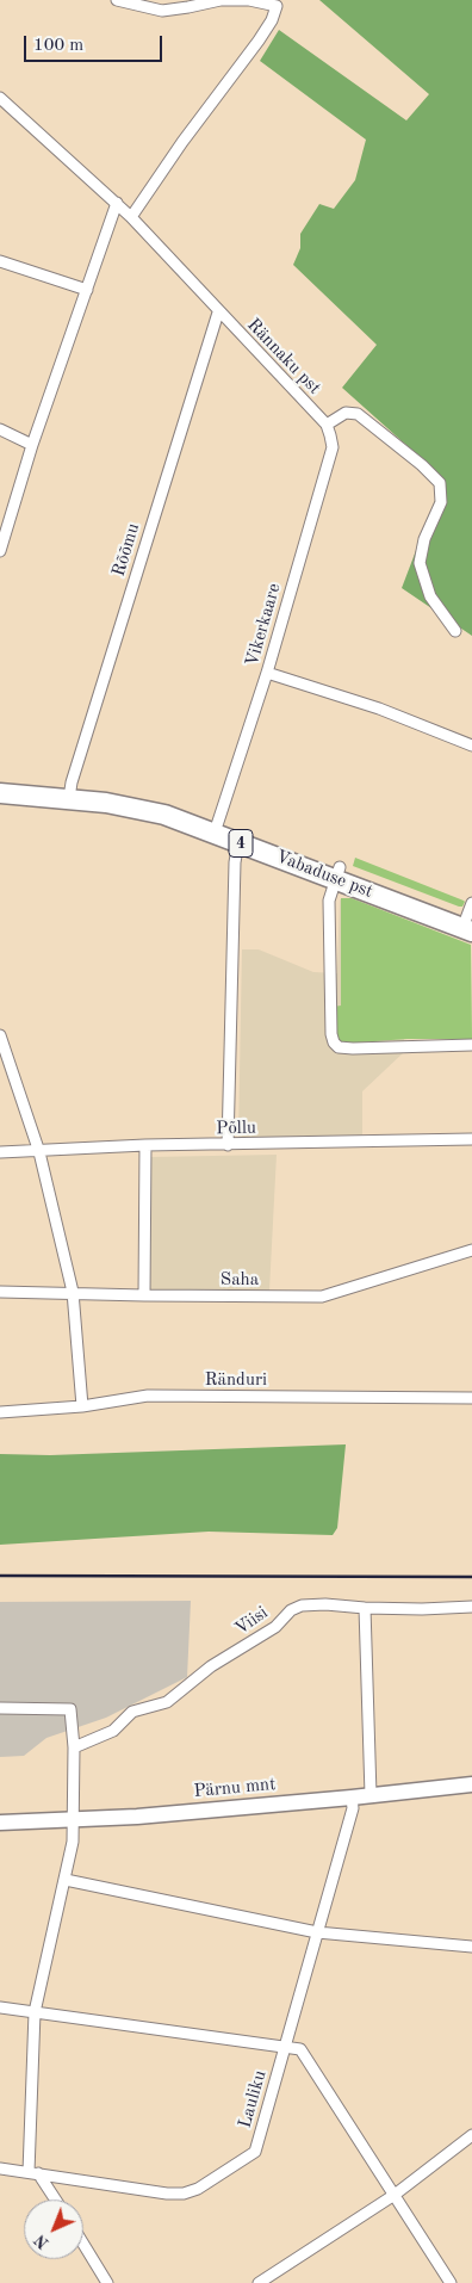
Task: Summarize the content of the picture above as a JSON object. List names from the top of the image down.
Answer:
{
  "streets": {
    "highway": ["4", "Vabaduse pst"],
    "main road": ["Pärnu mnt"],
    "street": [
      "Rännaku pst",
      "Rõõmu",
      "Vikerkaare",
      "Põllu",
      "Saha",
      "Ränduri",
      "Viisi",
      "Lauliku"
    ]
  },
  "crossings": [
    ["Rännaku pst", "Rõõmu"],
    ["Rännaku pst", "Vikerkaare"],
    ["Rõõmu", "Vabaduse pst"],
    ["Vikerkaare", "Vabaduse pst"],
    ["Pärnu mnt", "Lauliku"]
  ],
  "scale_bar": "100 m",
  "north": "bottom left"
}
